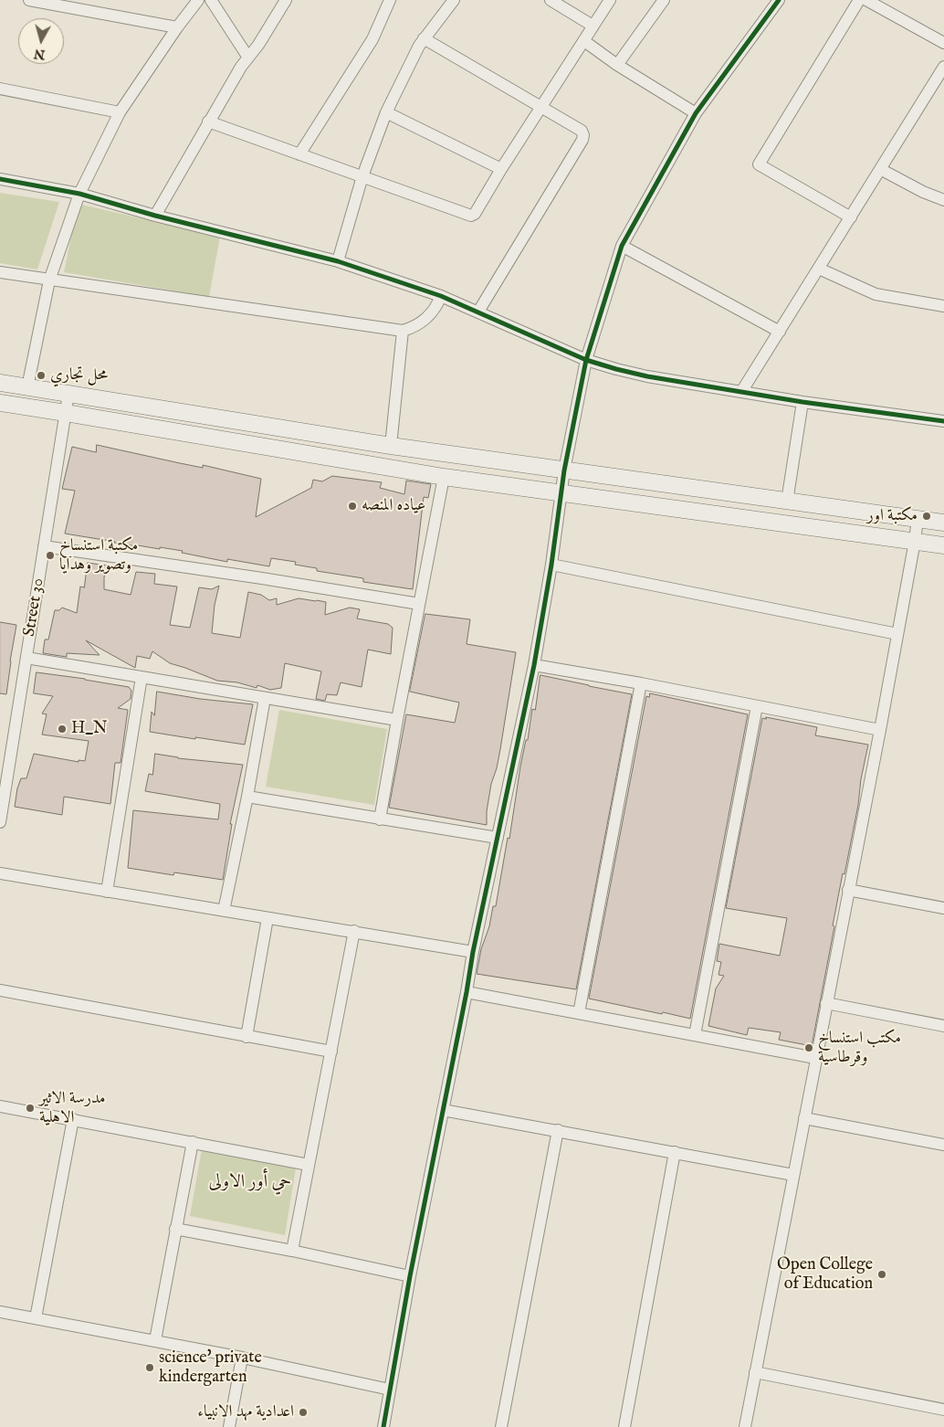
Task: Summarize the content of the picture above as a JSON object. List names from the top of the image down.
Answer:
{
  "streets": {
    "street": ["Street 30"]
  },
  "districts": ["حي أور الاولى"],
  "places": [
    "محل تجاري",
    "عياده المنصه",
    "مكتبة اور",
    "مكتبة استنساخ وتصوير وهدايا",
    "H_N",
    "مكتب استنساخ وقرطاسية",
    "مدرسة الاثير الاهلية",
    "Open College of Education",
    "science' private kindergarten",
    "اعدادية مهد الانبياء"
  ],
  "north": "bottom"
}
